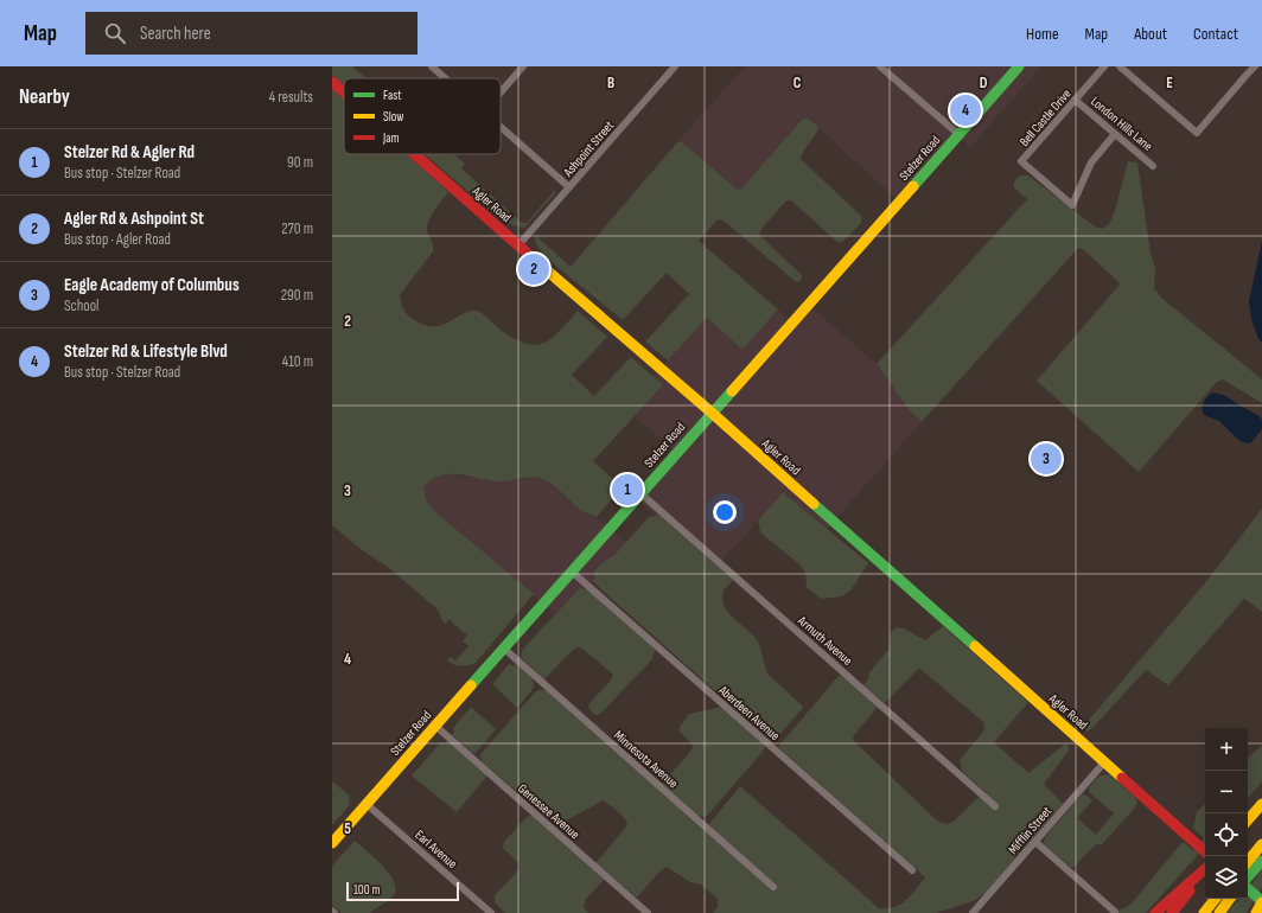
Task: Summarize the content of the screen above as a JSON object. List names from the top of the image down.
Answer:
{
  "streets": {
    "main road": ["Stelzer Road", "Agler Road"],
    "street": [
      "Bell Castle Drive",
      "London Hills Lane",
      "Ashpoint Street",
      "Armuth Avenue",
      "Aberdeen Avenue",
      "Minnesota Avenue",
      "Genessee Avenue",
      "Mifflin Street",
      "Earl Avenue"
    ]
  },
  "crossings": [
    ["Bell Castle Drive", "London Hills Lane"],
    ["Ashpoint Street", "Agler Road"],
    ["Stelzer Road", "Agler Road"],
    ["Stelzer Road", "Armuth Avenue"],
    ["Stelzer Road", "Aberdeen Avenue"],
    ["Stelzer Road", "Minnesota Avenue"],
    ["Stelzer Road", "Genessee Avenue"],
    ["Stelzer Road", "Earl Avenue"],
    ["Agler Road", "Mifflin Street"]
  ],
  "legend": ["Fast", "Slow", "Jam"],
  "scale_bar": "100 m",
  "page": {
    "header": "Map",
    "search": "Search here",
    "nav": [
      "Home",
      "Map",
      "About",
      "Contact"
    ],
    "heading": ["Nearby", "4 results"],
    "pins": [
      "4",
      "2",
      "3",
      "1"
    ],
    "list": [
      {
        "mark": "1",
        "name": "Stelzer Rd & Agler Rd",
        "note": "Bus stop · Stelzer Road",
        "value": "90 m"
      },
      {
        "mark": "2",
        "name": "Agler Rd & Ashpoint St",
        "note": "Bus stop · Agler Road",
        "value": "270 m"
      },
      {
        "mark": "3",
        "name": "Eagle Academy of Columbus",
        "note": "School",
        "value": "290 m"
      },
      {
        "mark": "4",
        "name": "Stelzer Rd & Lifestyle Blvd",
        "note": "Bus stop · Stelzer Road",
        "value": "410 m"
      }
    ],
    "map_buttons": ["+", "−"],
    "scale": "100 m"
  },
  "grid": {
    "columns": [
      "B",
      "C",
      "D",
      "E"
    ],
    "rows": [
      "2",
      "3",
      "4",
      "5"
    ]
  }
}
